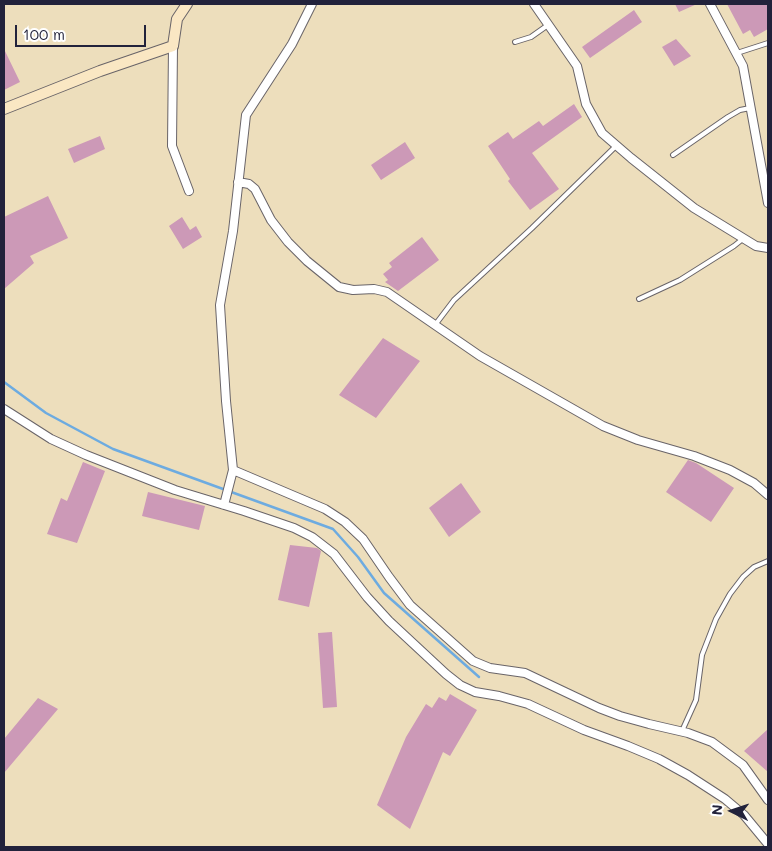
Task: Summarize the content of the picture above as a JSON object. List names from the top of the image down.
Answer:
{
  "scale_bar": "100 m",
  "north": "left"
}
